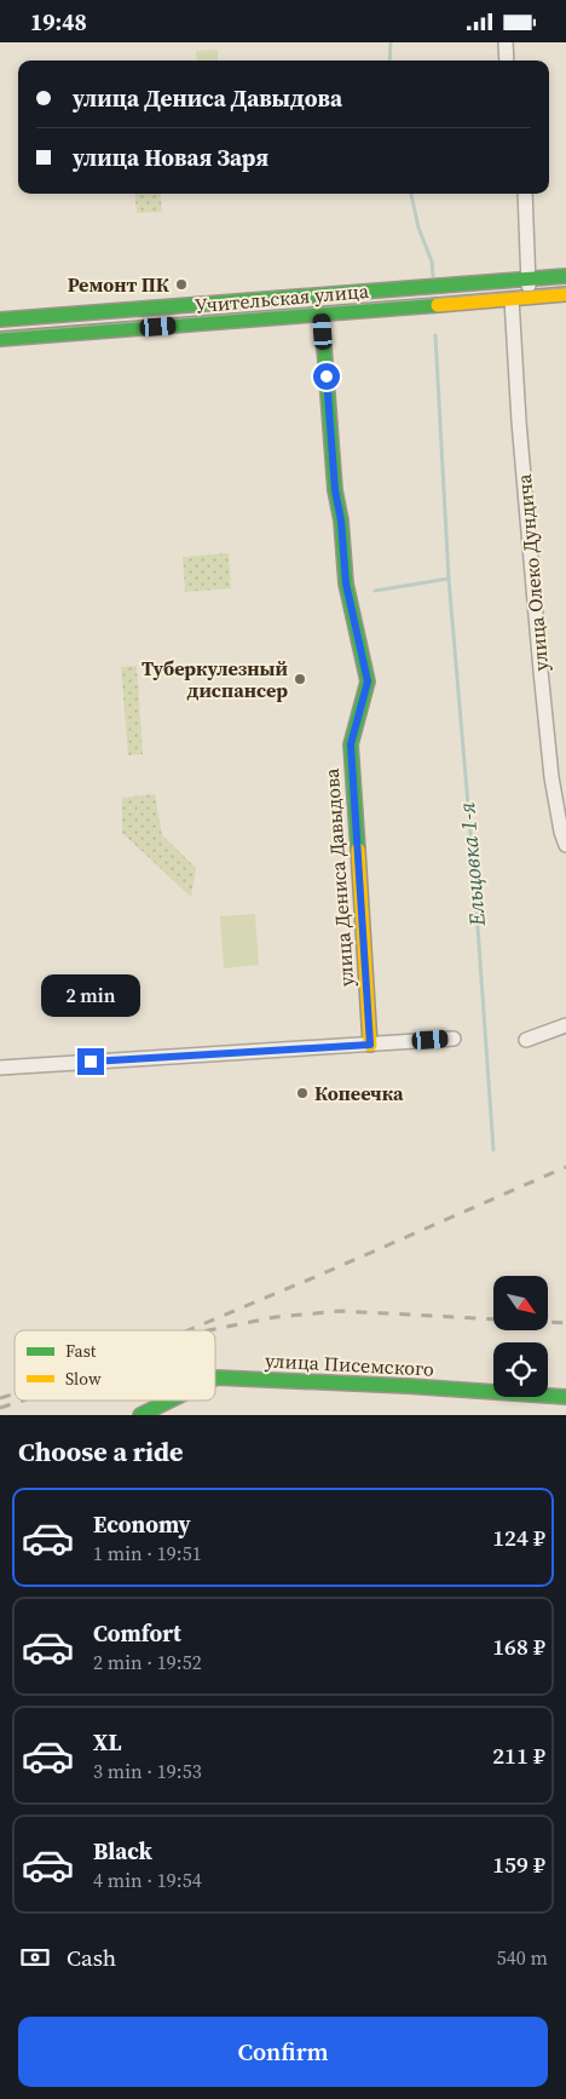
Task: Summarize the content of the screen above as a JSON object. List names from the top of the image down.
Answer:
{
  "streets": {
    "street": [
      "Учительская улица",
      "улица Олеко Дундича",
      "улица Дениса Давыдова",
      "улица Писемского"
    ]
  },
  "crossings": [
    ["Учительская улица", "улица Олеко Дундича"],
    ["Учительская улица", "улица Дениса Давыдова"]
  ],
  "water": ["Ельцовка 1-я"],
  "places": ["Ремонт ПК", "Туберкулезный диспансер", "Копеечка"],
  "legend": ["Fast", "Slow"],
  "north": "bottom right",
  "page": {
    "status": "19:48",
    "banner": ["улица Дениса Давыдова", "улица Новая Заря"],
    "bubble": "2 min",
    "heading": "Choose a ride",
    "list": [
      {
        "name": "Economy",
        "note": "1 min · 19:51",
        "value": "124 ₽"
      },
      {
        "name": "Comfort",
        "note": "2 min · 19:52",
        "value": "168 ₽"
      },
      {
        "name": "XL",
        "note": "3 min · 19:53",
        "value": "211 ₽"
      },
      {
        "name": "Black",
        "note": "4 min · 19:54",
        "value": "159 ₽"
      }
    ],
    "pay": ["Cash", "540 m"],
    "buttons": "Confirm"
  }
}
